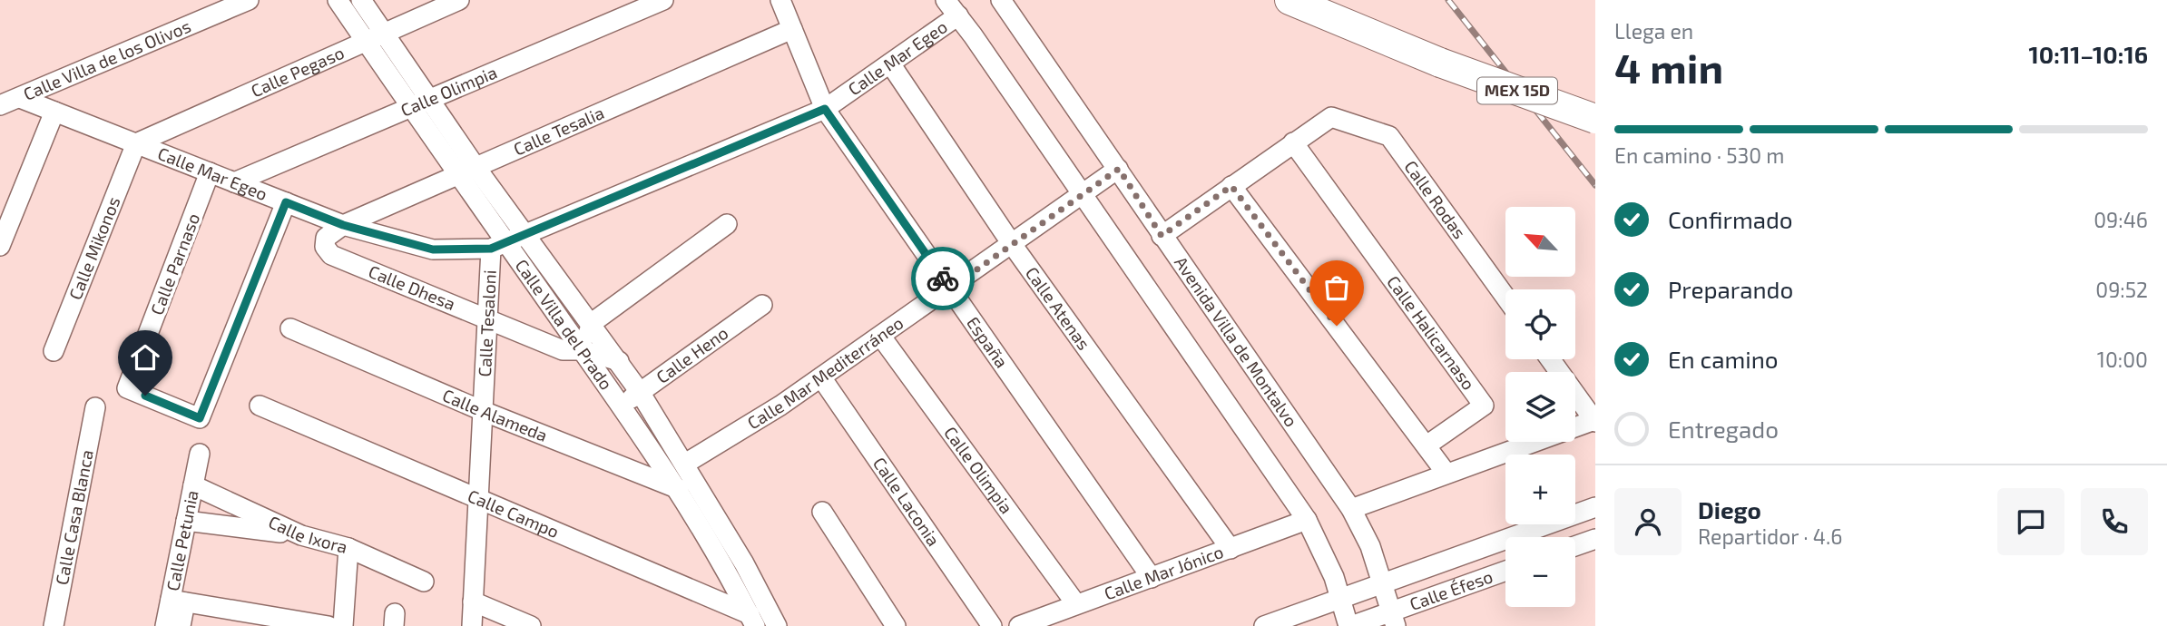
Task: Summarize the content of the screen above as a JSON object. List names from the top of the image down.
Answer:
{
  "streets": {
    "highway": ["MEX 15D"],
    "street": [
      "Calle Mar Egeo",
      "Calle Villa de los Olivos",
      "Calle Pegaso",
      "Calle Olimpia",
      "Calle Tesalia",
      "Calle Rodas",
      "Calle Mikonos",
      "Calle Parnaso",
      "Calle Dhesa",
      "Calle Atenas",
      "Calle Tesaloni",
      "Calle Villa del Prado",
      "Calle Halicarnaso",
      "España",
      "Avenida Villa de Montalvo",
      "Calle Heno",
      "Calle Mar Mediterráneo",
      "Calle Alameda",
      "Calle Laconia",
      "Calle Campo",
      "Calle Casa Blanca",
      "Calle Ixora",
      "Calle Petunia",
      "Calle Mar Jónico",
      "Calle Éfeso"
    ]
  },
  "crossings": [
    ["Calle Mar Egeo", "Calle Villa de los Olivos"],
    ["Calle Mar Egeo", "Calle Pegaso"],
    ["Calle Mar Egeo", "Calle Olimpia"],
    ["Calle Mar Egeo", "Calle Tesalia"],
    ["Calle Mar Egeo", "Calle Mikonos"],
    ["Calle Mar Egeo", "Calle Parnaso"],
    ["Calle Mar Egeo", "Calle Atenas"],
    ["Calle Mar Egeo", "Calle Tesaloni"],
    ["Calle Mar Egeo", "Calle Villa del Prado"],
    ["Calle Mar Egeo", "España"],
    ["Calle Pegaso", "Calle Mikonos"],
    ["Calle Pegaso", "Calle Villa del Prado"],
    ["Calle Olimpia", "Calle Villa del Prado"],
    ["Calle Olimpia", "Calle Mar Mediterráneo"],
    ["Calle Olimpia", "Calle Mar Jónico"],
    ["Calle Tesalia", "Calle Dhesa"],
    ["Calle Tesalia", "Calle Villa del Prado"],
    ["Calle Tesalia", "España"],
    ["Calle Rodas", "Calle Halicarnaso"],
    ["Calle Dhesa", "Calle Tesaloni"],
    ["Calle Dhesa", "Calle Villa del Prado"],
    ["Calle Atenas", "Calle Mar Mediterráneo"],
    ["Calle Atenas", "Calle Mar Jónico"],
    ["Calle Tesaloni", "Calle Villa del Prado"],
    ["Calle Tesaloni", "Calle Alameda"],
    ["Calle Tesaloni", "Calle Campo"],
    ["Calle Villa del Prado", "Calle Heno"],
    ["Calle Villa del Prado", "Calle Mar Mediterráneo"],
    ["Calle Villa del Prado", "Calle Alameda"],
    ["Calle Villa del Prado", "Calle Campo"],
    ["España", "Calle Mar Mediterráneo"],
    ["España", "Calle Mar Jónico"],
    ["Avenida Villa de Montalvo", "Calle Mar Mediterráneo"],
    ["Avenida Villa de Montalvo", "Calle Éfeso"],
    ["Calle Mar Mediterráneo", "Calle Laconia"],
    ["Calle Ixora", "Calle Petunia"]
  ],
  "north": "top left",
  "page": {
    "heading": ["4 min", "Llega en", "10:11–10:16"],
    "panel": ["Diego", "Repartidor · 4.6"],
    "bar": "En camino · 530 m",
    "list": [
      ["Confirmado", "09:46"],
      ["Preparando", "09:52"],
      ["En camino", "10:00"],
      "Entregado"
    ],
    "map_buttons": ["+", "−"]
  }
}
